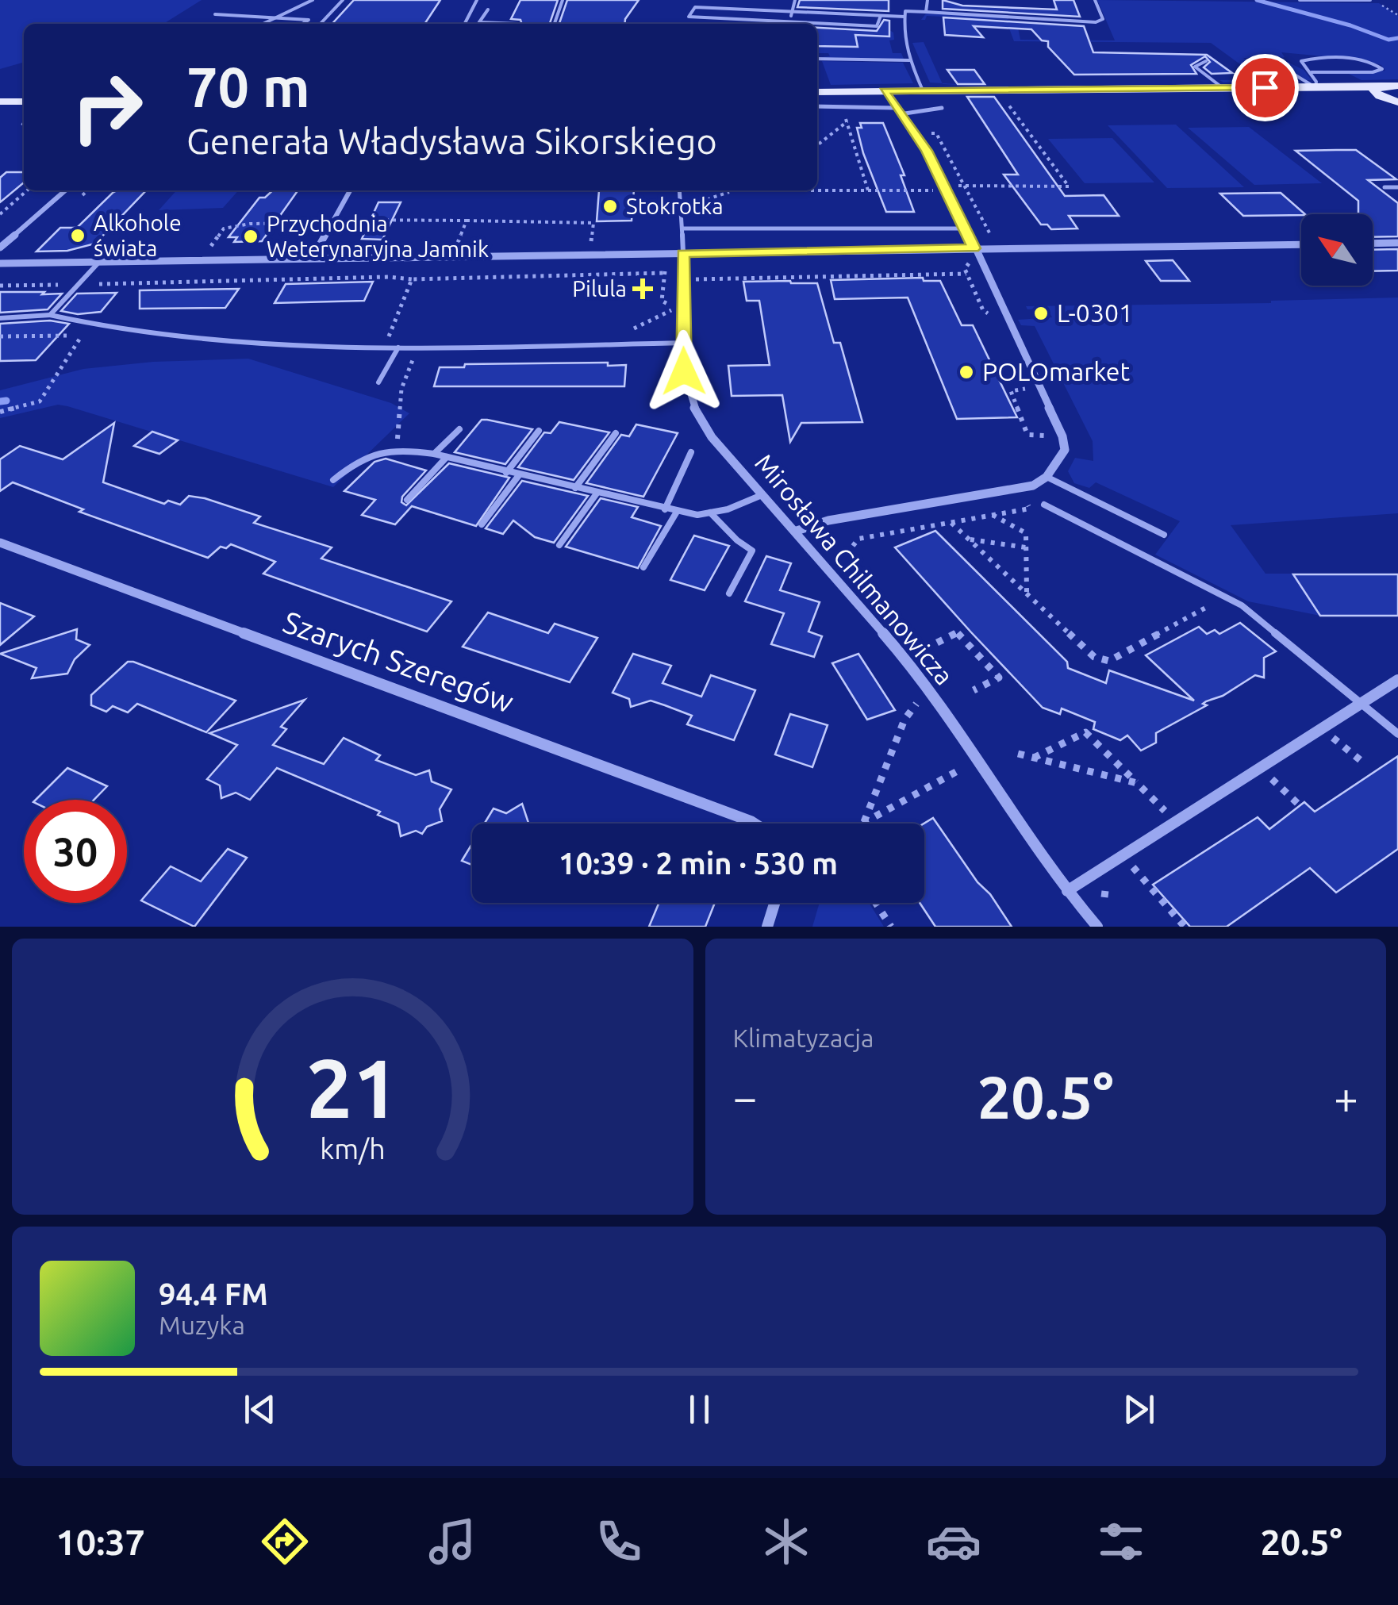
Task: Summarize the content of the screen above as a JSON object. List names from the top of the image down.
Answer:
{
  "streets": {
    "street": ["Mirosława Chilmanowicza", "Szarych Szeregów"]
  },
  "places": {
    "other": [
      "Stokrotka",
      "Alkohole świata",
      "Przychodnia Weterynaryjna Jamnik",
      "L-0301",
      "POLOmarket"
    ],
    "health": ["Pilula"]
  },
  "north": "top left",
  "page": {
    "turn": ["70 m", "Generała Władysława Sikorskiego"],
    "limit": "30",
    "trip": "10:39 · 2 min · 530 m",
    "tile": "Klimatyzacja",
    "heat": ["−", "20.5°", "+"],
    "song": ["94.4 FM", "Muzyka"],
    "tabs": ["10:37", "20.5°"],
    "gauge": ["21", "km/h"]
  }
}
